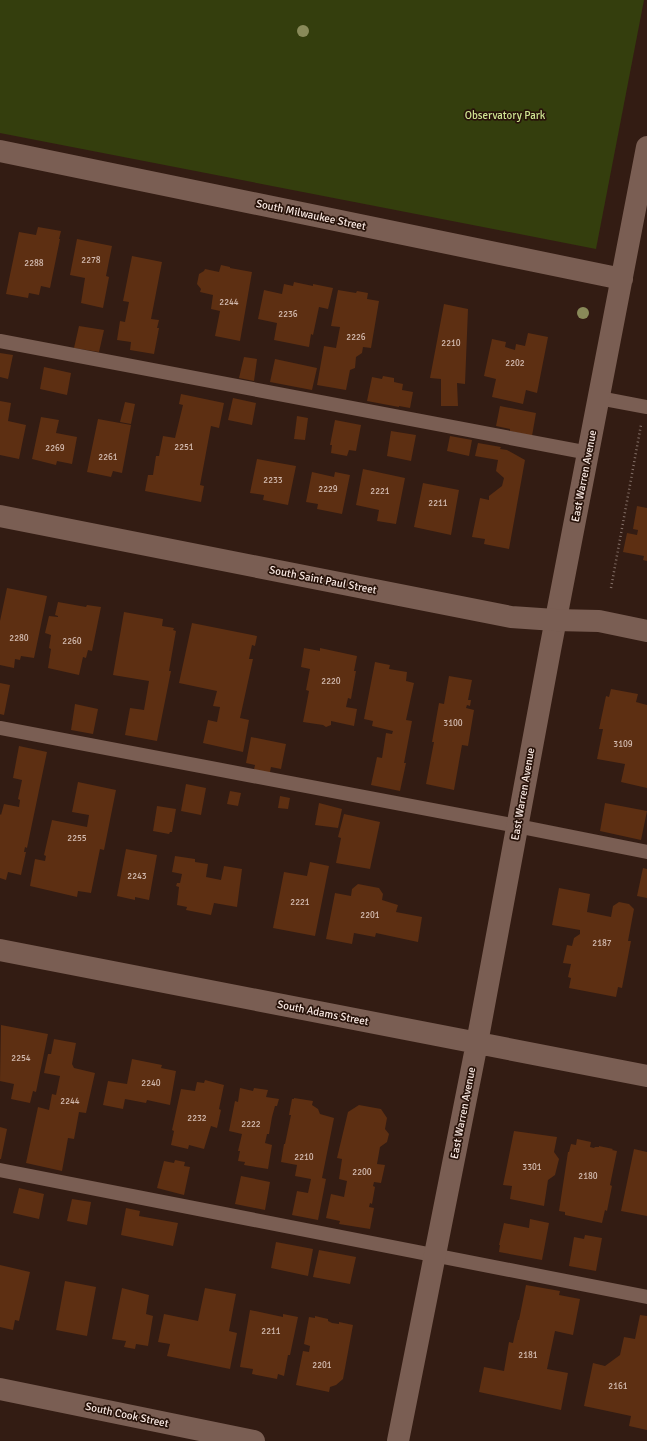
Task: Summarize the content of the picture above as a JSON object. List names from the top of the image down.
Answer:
{
  "streets": {
    "street": [
      "South Milwaukee Street",
      "East Warren Avenue",
      "South Saint Paul Street",
      "South Adams Street",
      "South Cook Street"
    ]
  },
  "crossings": [
    ["South Milwaukee Street", "East Warren Avenue"],
    ["East Warren Avenue", "South Saint Paul Street"],
    ["East Warren Avenue", "South Adams Street"]
  ],
  "parks": ["Observatory Park"],
  "house_numbers": [
    "2278",
    "2288",
    "2244",
    "2236",
    "2226",
    "2210",
    "2202",
    "2251",
    "2269",
    "2261",
    "2233",
    "2229",
    "2221",
    "2211",
    "2280",
    "2260",
    "2220",
    "3100",
    "3109",
    "2255",
    "2243",
    "2221",
    "2201",
    "2187",
    "2254",
    "2240",
    "2244",
    "2232",
    "2222",
    "2210",
    "3301",
    "2200",
    "2180",
    "2211",
    "2181",
    "2201",
    "2161"
  ]
}
